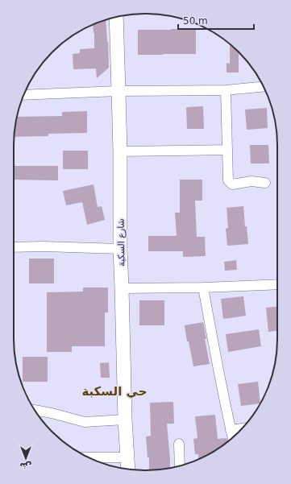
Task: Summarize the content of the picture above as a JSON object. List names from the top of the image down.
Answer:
{
  "streets": {
    "main road": ["شارع السكبة"]
  },
  "districts": ["حي السكبة"],
  "scale_bar": "50 m",
  "north": "bottom"
}
